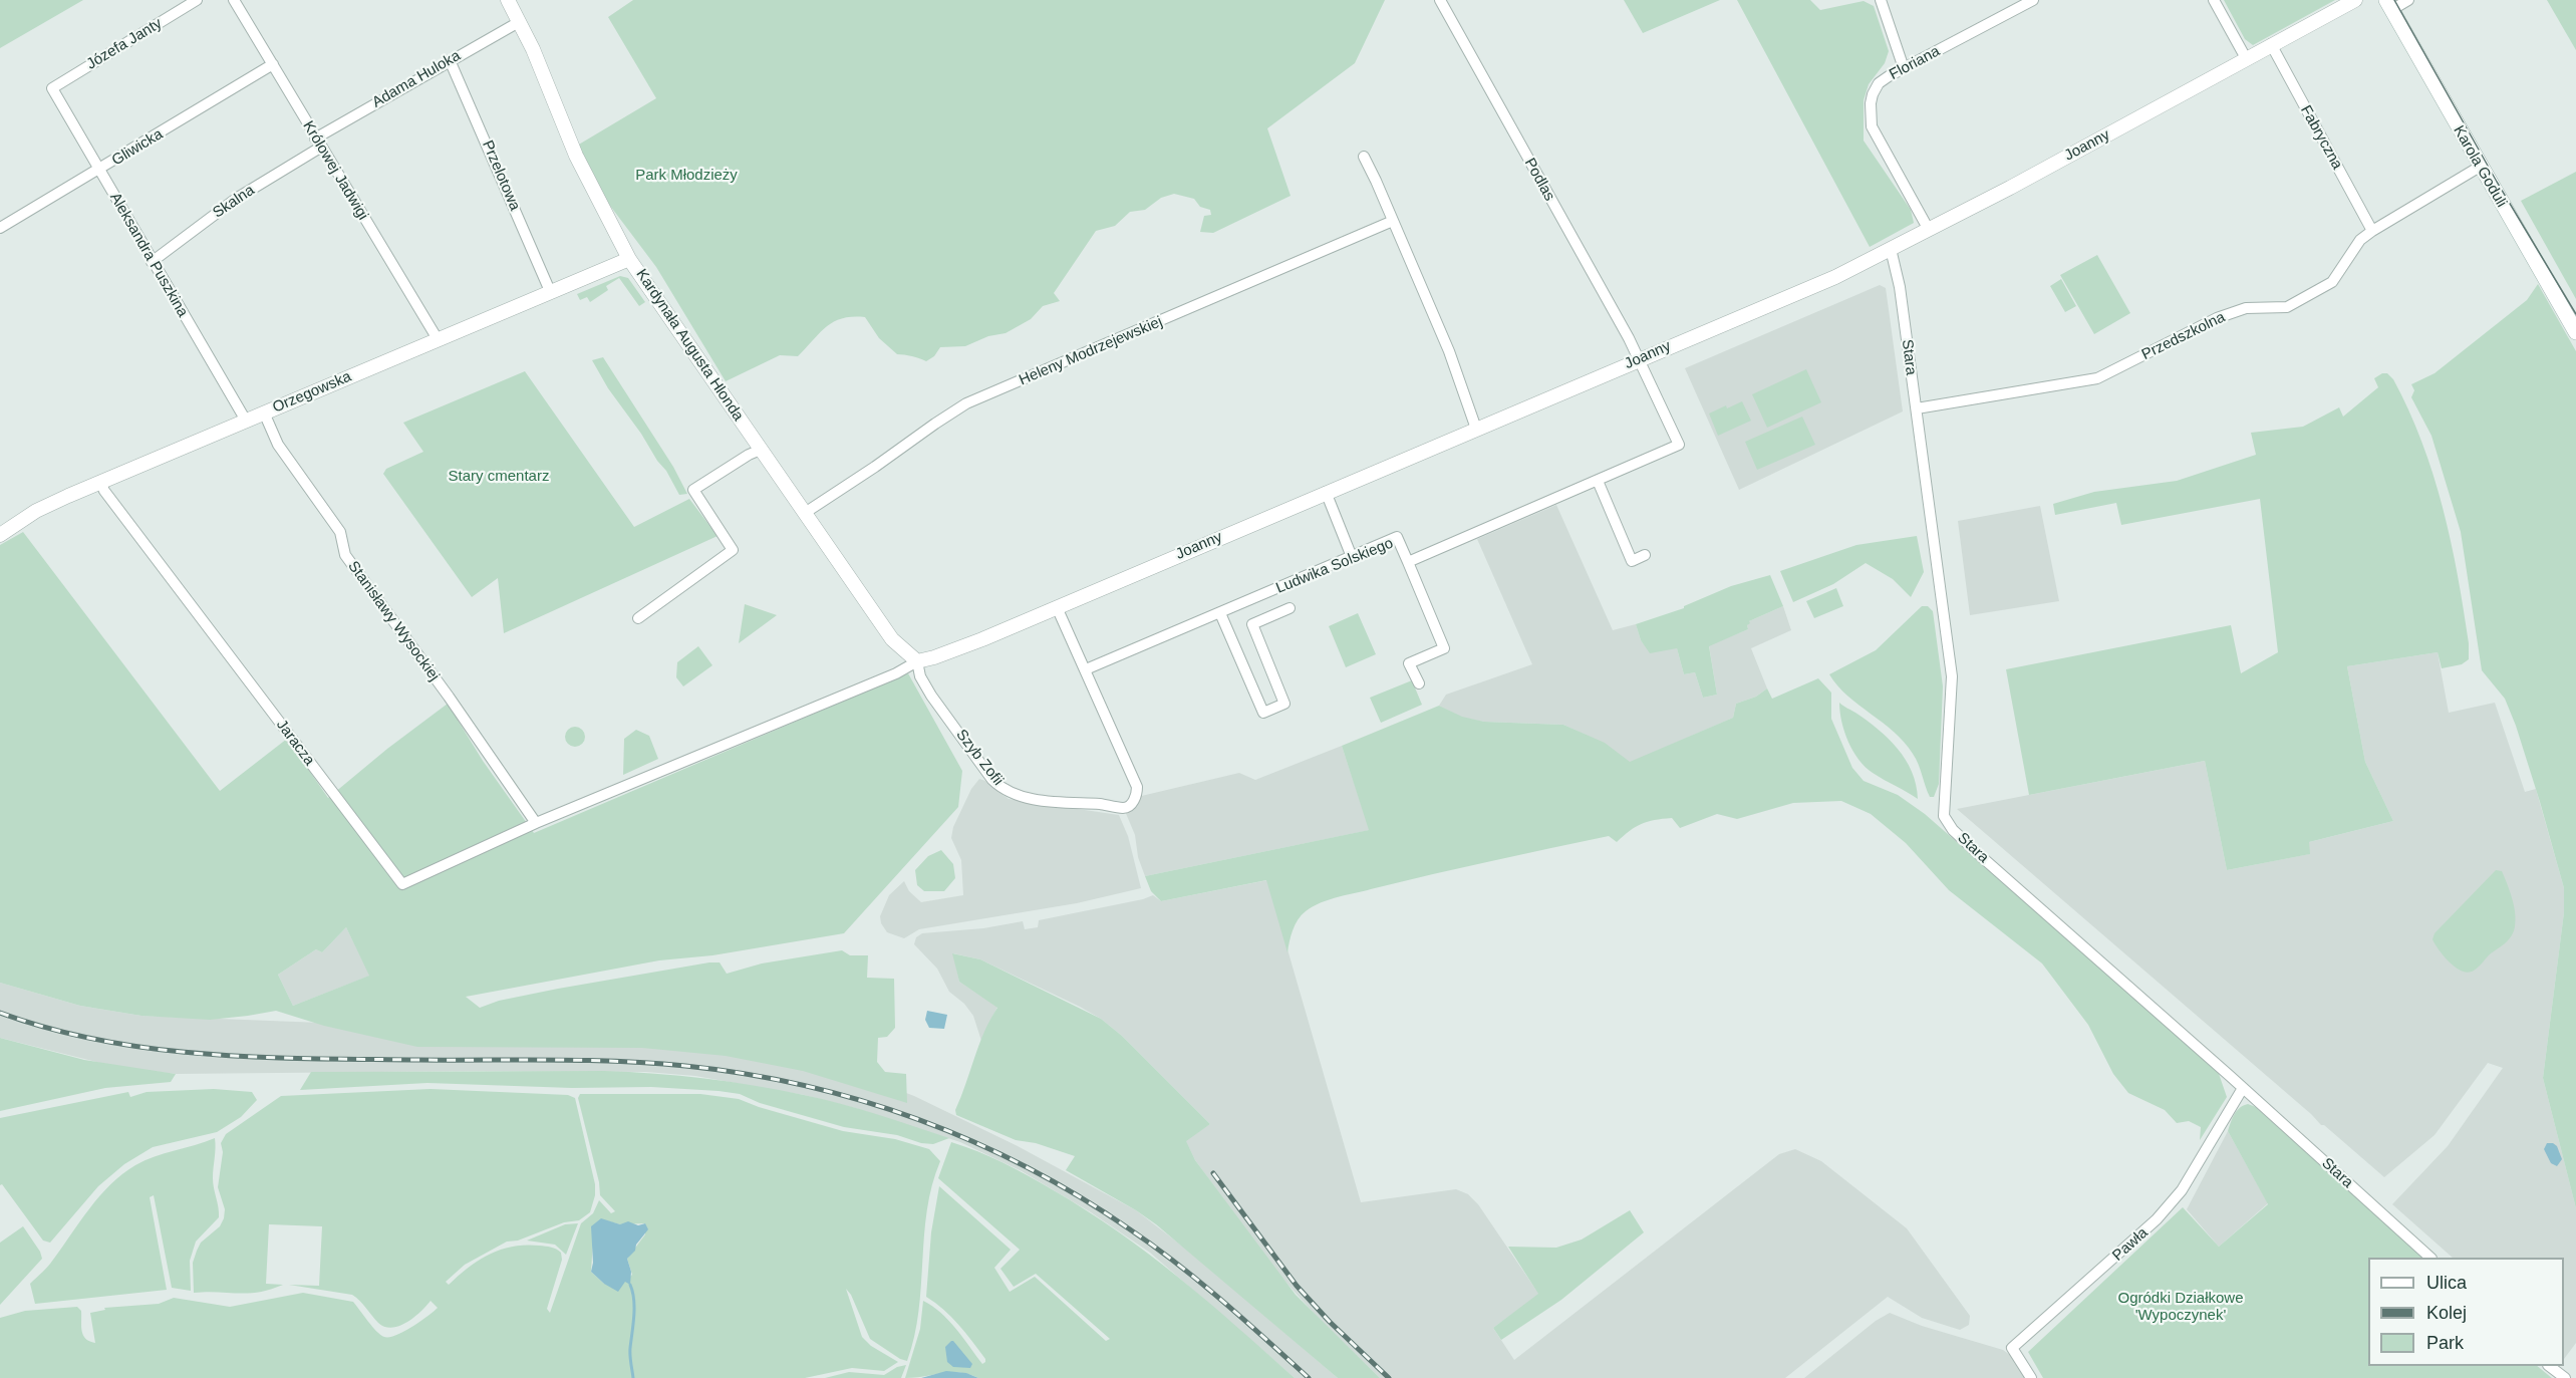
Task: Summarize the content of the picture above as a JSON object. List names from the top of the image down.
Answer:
{
  "streets": {
    "main road": ["Karola Goduli"],
    "street": [
      "Józefa Janty",
      "Floriana",
      "Adama Huloka",
      "Fabryczna",
      "Joanny",
      "Gliwicka",
      "Królowej Jadwigi",
      "Przelotowa",
      "Podlas",
      "Skalna",
      "Aleksandra Puszkina",
      "Przedszkolna",
      "Kardynała Augusta Hlonda",
      "Heleny Modrzejewskiej",
      "Stara",
      "Orzegowska",
      "Ludwika Solskiego",
      "Stanisławy Wysockiej",
      "Jaracza",
      "Szyb Zofii",
      "Pawła"
    ]
  },
  "crossings": [
    ["Józefa Janty", "Aleksandra Puszkina"],
    ["Floriana", "Joanny"],
    ["Adama Huloka", "Królowej Jadwigi"],
    ["Adama Huloka", "Przelotowa"],
    ["Adama Huloka", "Skalna"],
    ["Adama Huloka", "Kardynała Augusta Hlonda"],
    ["Fabryczna", "Joanny"],
    ["Fabryczna", "Przedszkolna"],
    ["Joanny", "Podlas"],
    ["Joanny", "Kardynała Augusta Hlonda"],
    ["Joanny", "Stara"],
    ["Joanny", "Ludwika Solskiego"],
    ["Joanny", "Szyb Zofii"],
    ["Gliwicka", "Królowej Jadwigi"],
    ["Gliwicka", "Aleksandra Puszkina"],
    ["Karola Goduli", "Przedszkolna"],
    ["Królowej Jadwigi", "Skalna"],
    ["Królowej Jadwigi", "Orzegowska"],
    ["Przelotowa", "Orzegowska"],
    ["Podlas", "Ludwika Solskiego"],
    ["Skalna", "Aleksandra Puszkina"],
    ["Aleksandra Puszkina", "Orzegowska"],
    ["Przedszkolna", "Stara"],
    ["Kardynała Augusta Hlonda", "Heleny Modrzejewskiej"],
    ["Kardynała Augusta Hlonda", "Orzegowska"],
    ["Kardynała Augusta Hlonda", "Szyb Zofii"],
    ["Stara", "Pawła"],
    ["Orzegowska", "Stanisławy Wysockiej"],
    ["Orzegowska", "Jaracza"],
    ["Ludwika Solskiego", "Szyb Zofii"],
    ["Stanisławy Wysockiej", "Jaracza"]
  ],
  "parks": ["Park Młodzieży", "Stary cmentarz", "Ogródki Działkowe 'Wypoczynek'"],
  "legend": ["Ulica", "Kolej", "Park"]
}
